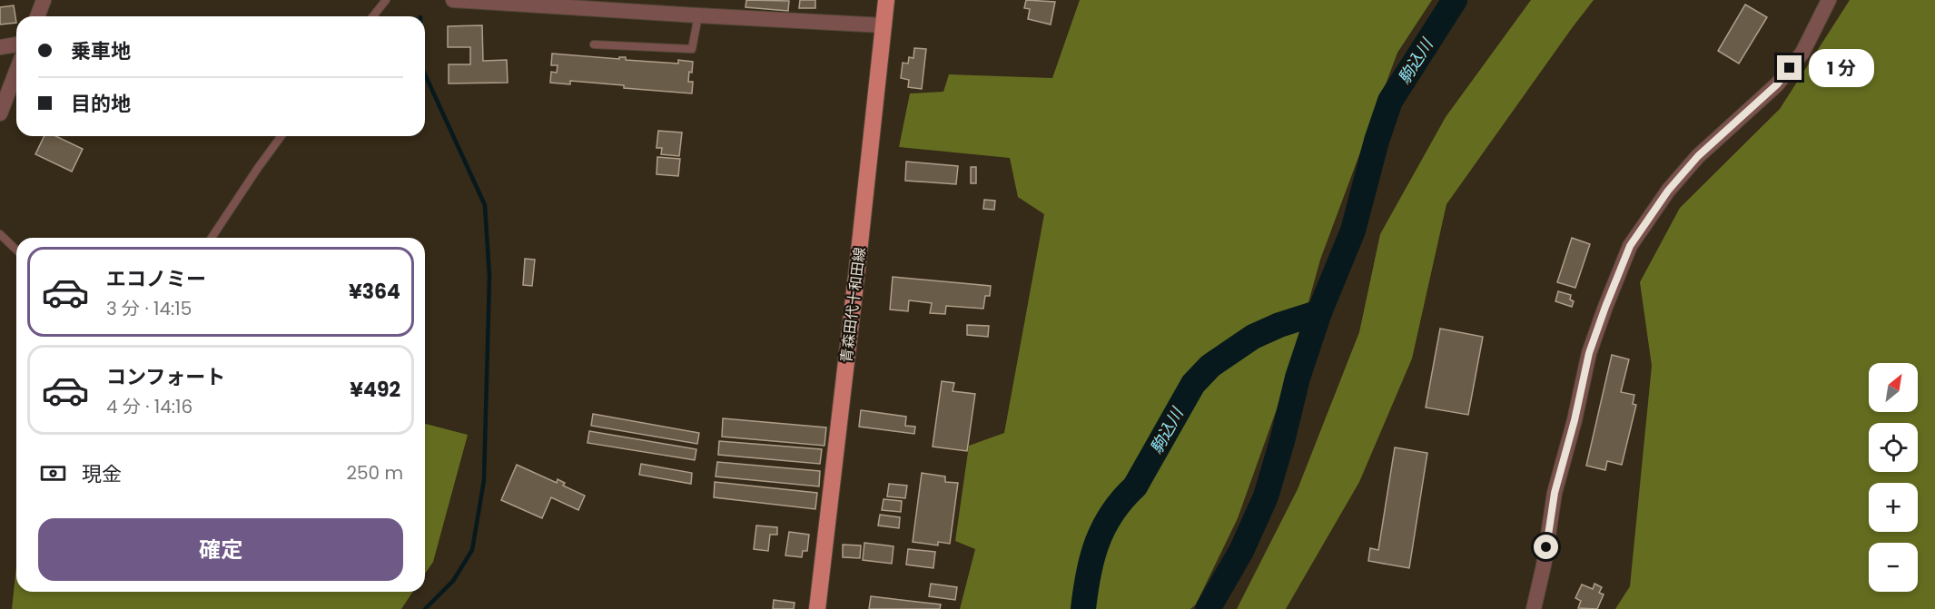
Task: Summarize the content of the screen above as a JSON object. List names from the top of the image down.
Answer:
{
  "streets": {
    "main road": ["青森田代十和田線"]
  },
  "water": ["駒込川"],
  "north": "top right",
  "page": {
    "banner": ["乗車地", "目的地"],
    "bubble": "1 分",
    "list": [
      {
        "name": "エコノミー",
        "note": "3 分 · 14:15",
        "value": "¥364"
      },
      {
        "name": "コンフォート",
        "note": "4 分 · 14:16",
        "value": "¥492"
      }
    ],
    "map_buttons": ["+", "−"],
    "pay": ["現金", "250 m"],
    "buttons": "確定"
  }
}
